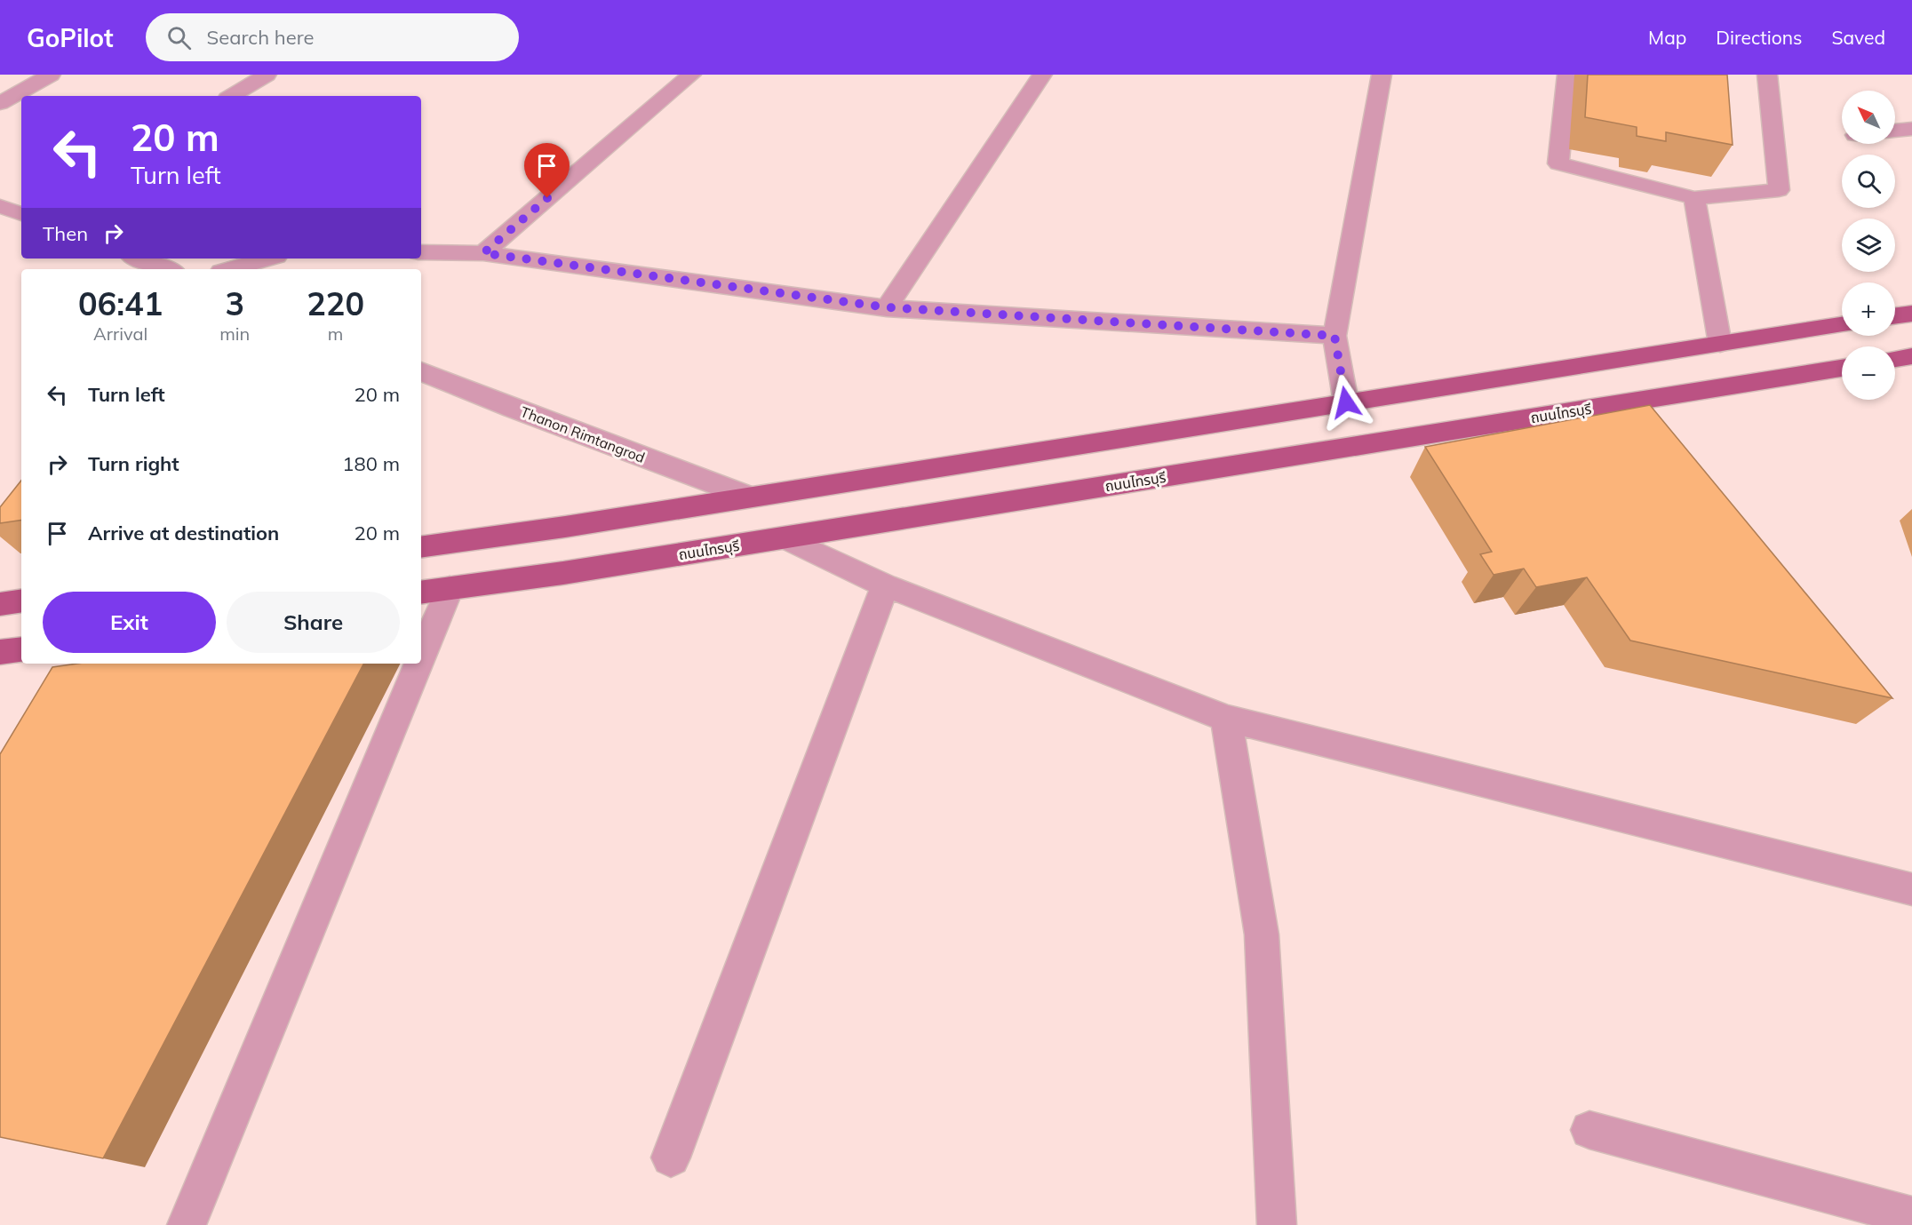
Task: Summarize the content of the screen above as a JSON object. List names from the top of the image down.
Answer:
{
  "streets": {
    "main road": ["ถนนไทรบุรี"],
    "street": ["Thanon Rimtangrod"]
  },
  "north": "top left",
  "page": {
    "header": "GoPilot",
    "search": "Search here",
    "nav": ["Map", "Directions", "Saved"],
    "map_buttons": ["+", "−"],
    "turn": ["20 m", "Turn left"],
    "then": "Then",
    "eta": [
      "06:41",
      "Arrival",
      "3",
      "min",
      "220",
      "m"
    ],
    "list": [
      {
        "name": "Turn left",
        "value": "20 m"
      },
      {
        "name": "Turn right",
        "value": "180 m"
      },
      {
        "name": "Arrive at destination",
        "value": "20 m"
      }
    ],
    "buttons": ["Exit", "Share"]
  }
}
